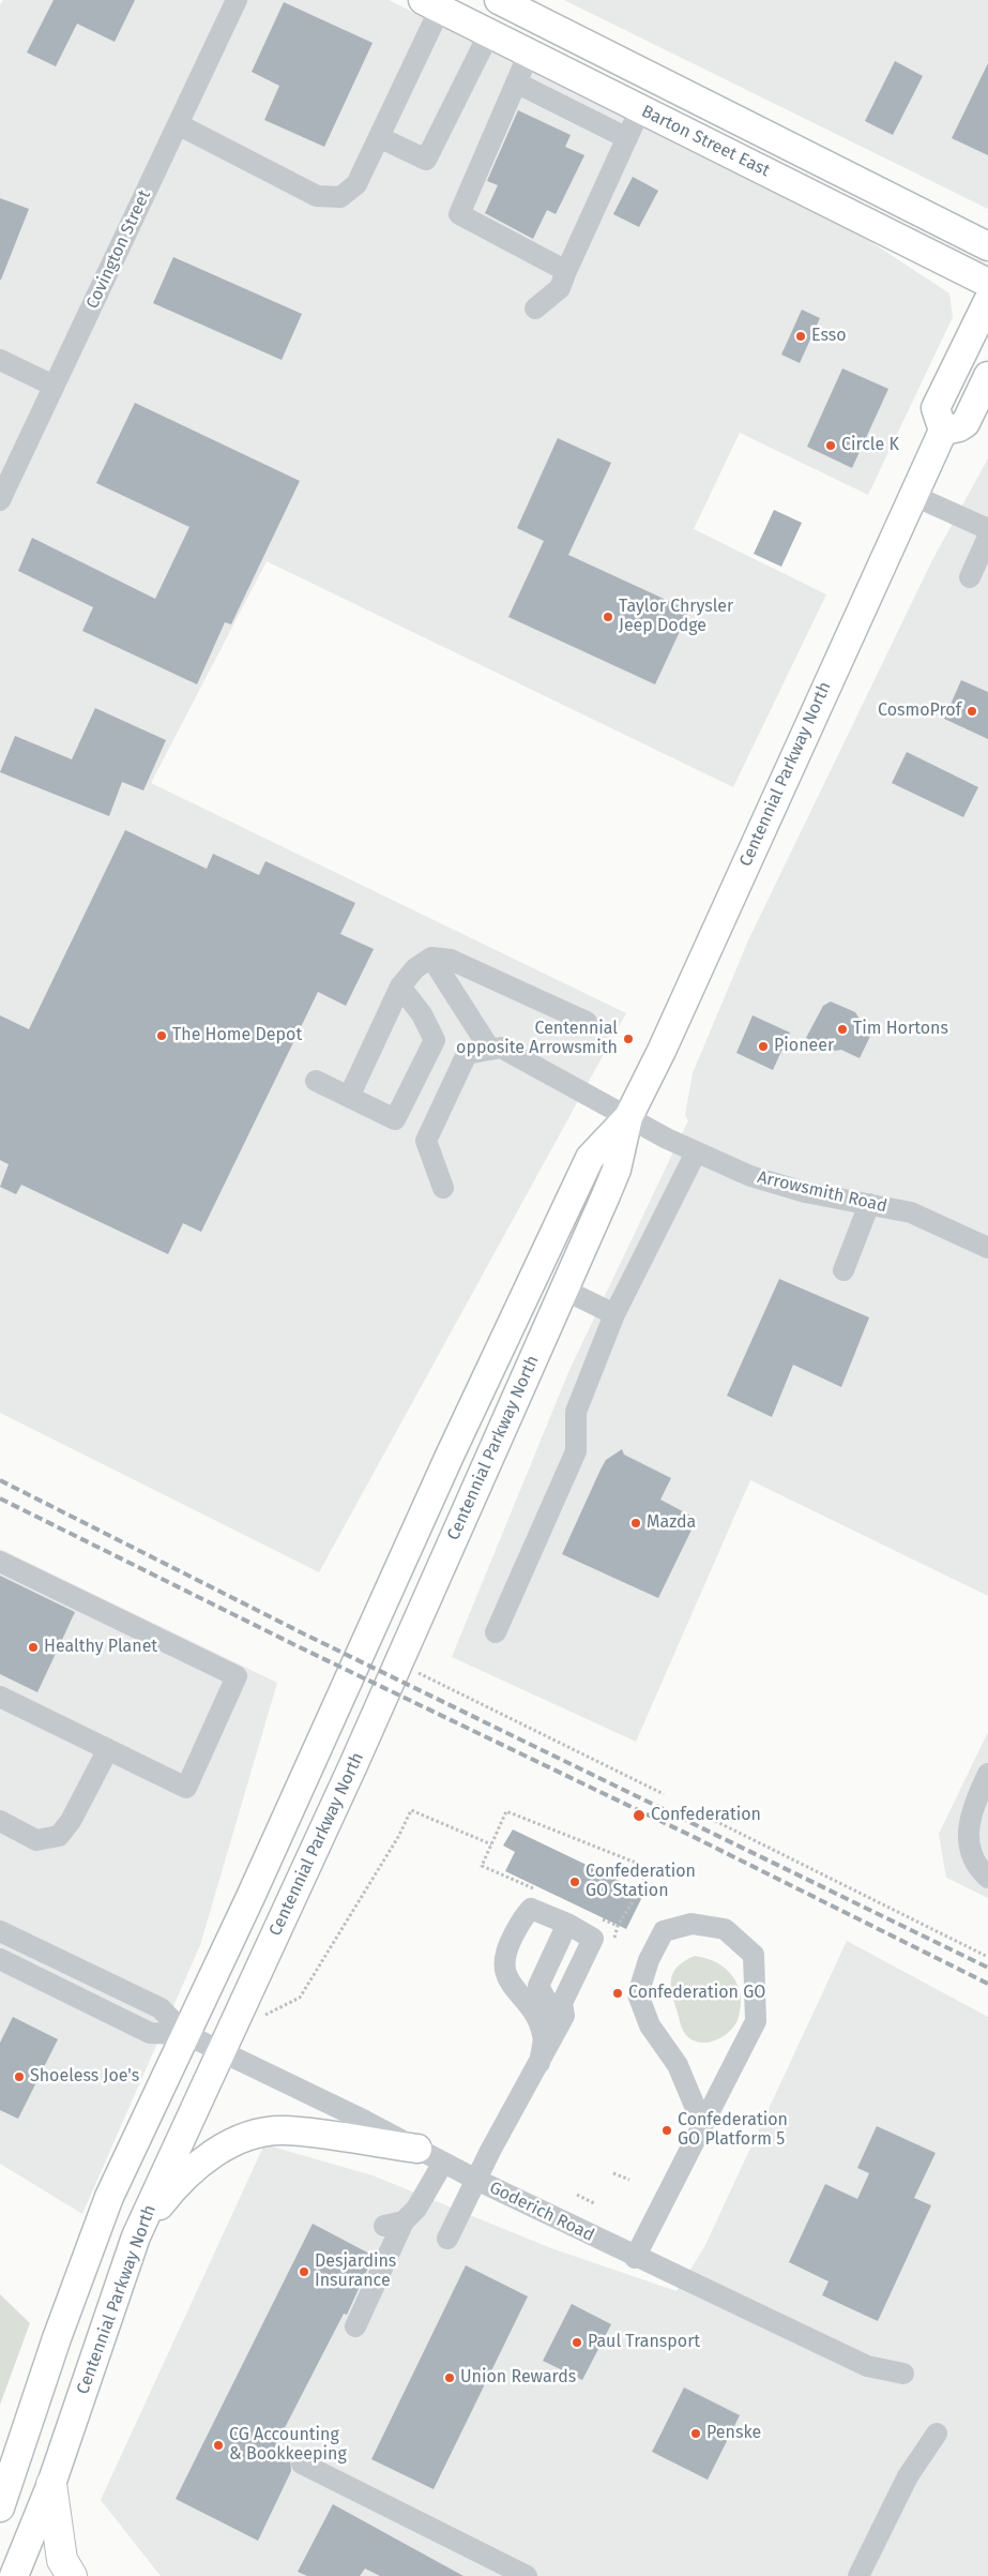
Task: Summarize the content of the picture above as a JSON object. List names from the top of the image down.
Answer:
{
  "streets": {
    "main road": ["Barton Street East", "Centennial Parkway North"],
    "street": ["Covington Street", "Arrowsmith Road", "Goderich Road"]
  },
  "crossings": [
    ["Centennial Parkway North", "Arrowsmith Road"],
    ["Centennial Parkway North", "Goderich Road"]
  ],
  "places": [
    "Esso",
    "Circle K",
    "Taylor Chrysler Jeep Dodge",
    "CosmoProf",
    "Tim Hortons",
    "The Home Depot",
    "Centennial opposite Arrowsmith",
    "Pioneer",
    "Mazda",
    "Healthy Planet",
    "Confederation",
    "Confederation GO Station",
    "Confederation GO",
    "Shoeless Joe's",
    "Confederation GO Platform 5",
    "Desjardins Insurance",
    "Paul Transport",
    "Union Rewards",
    "Penske",
    "CG Accounting & Bookkeeping"
  ]
}
